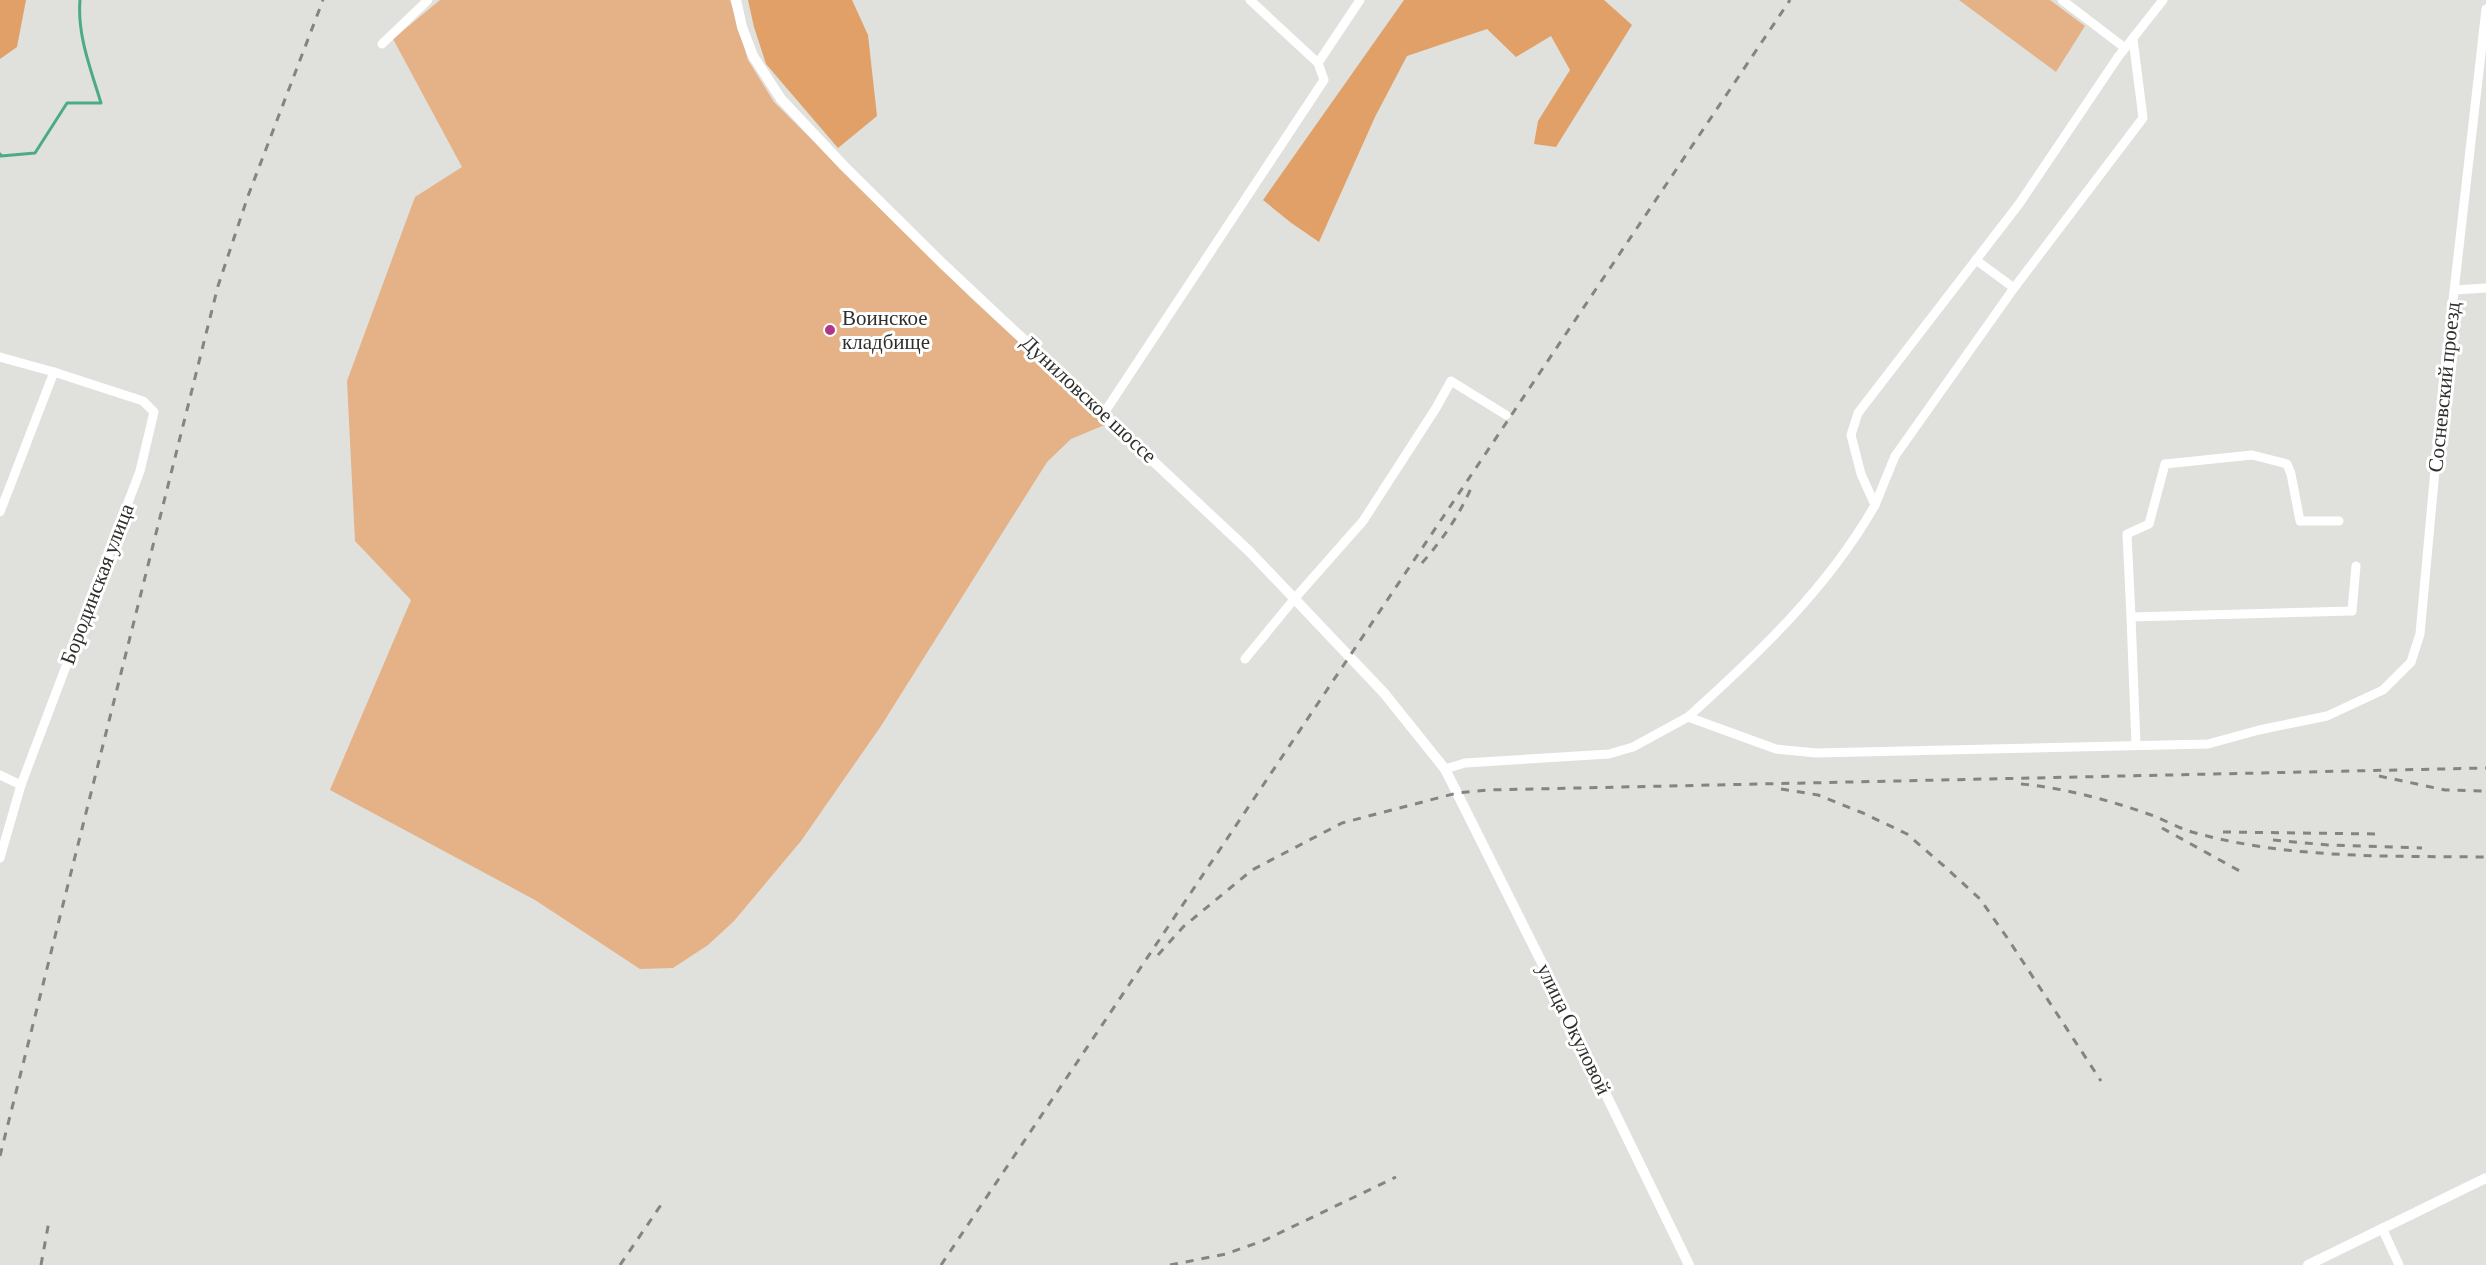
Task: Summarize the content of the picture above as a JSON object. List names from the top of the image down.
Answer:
{
  "streets": {
    "street": [
      "Сосневский проезд",
      "Дуниловское шоссе",
      "Бородинская улица",
      "улица Окуловой"
    ]
  },
  "crossings": [
    ["Дуниловское шоссе", "улица Окуловой"]
  ],
  "places": ["Воинское кладбище"]
}
